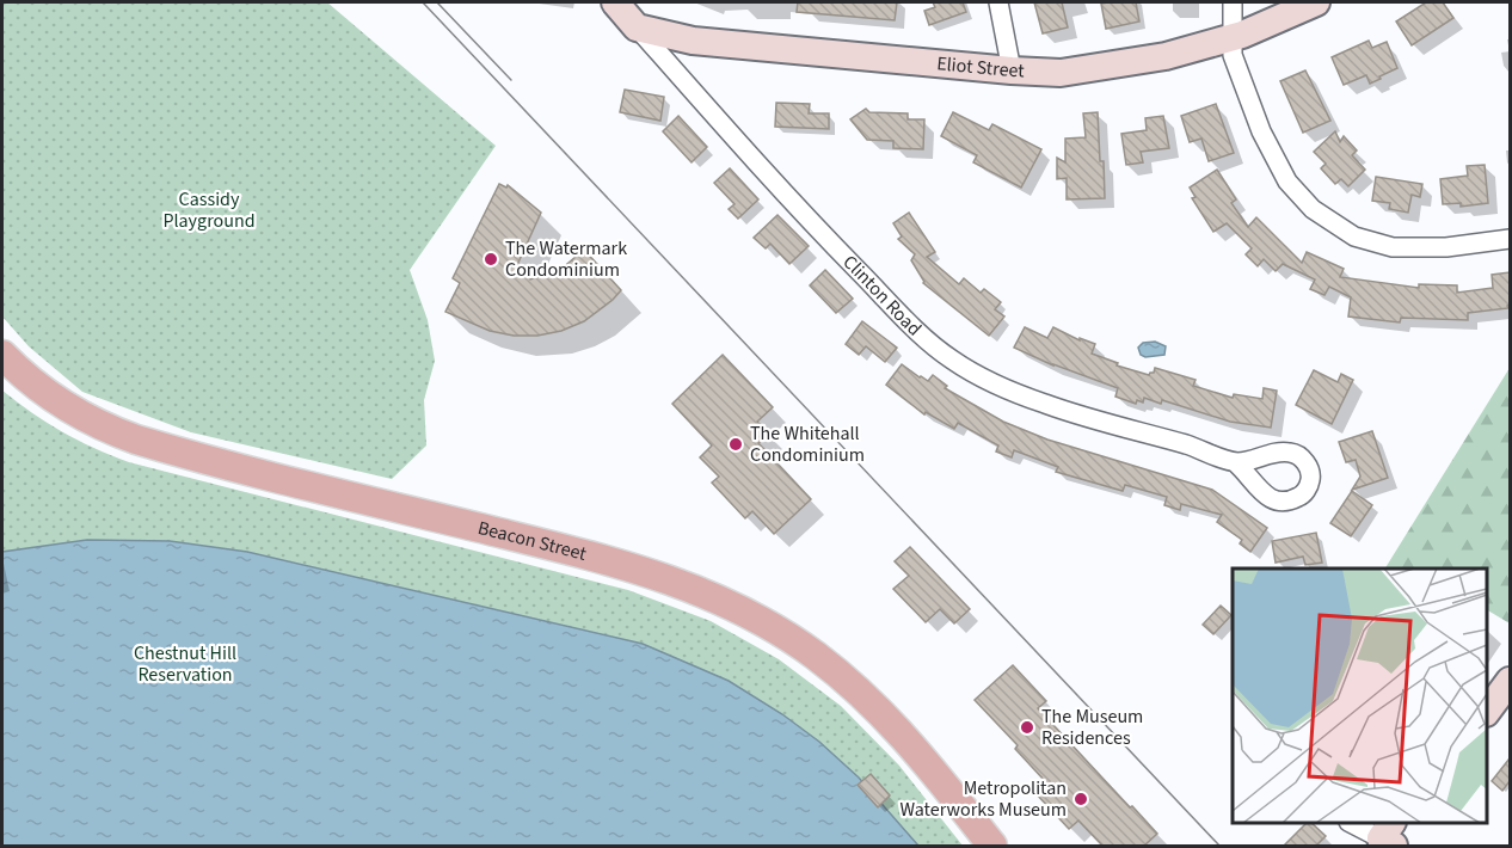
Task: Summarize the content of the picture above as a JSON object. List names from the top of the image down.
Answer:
{
  "streets": {
    "main road": ["Beacon Street"],
    "street": ["Eliot Street", "Clinton Road"]
  },
  "crossings": [
    ["Eliot Street", "Clinton Road"]
  ],
  "parks": ["Cassidy Playground", "Chestnut Hill Reservation"],
  "places": [
    "The Watermark Condominium",
    "The Whitehall Condominium",
    "The Museum Residences",
    "Metropolitan Waterworks Museum"
  ]
}
